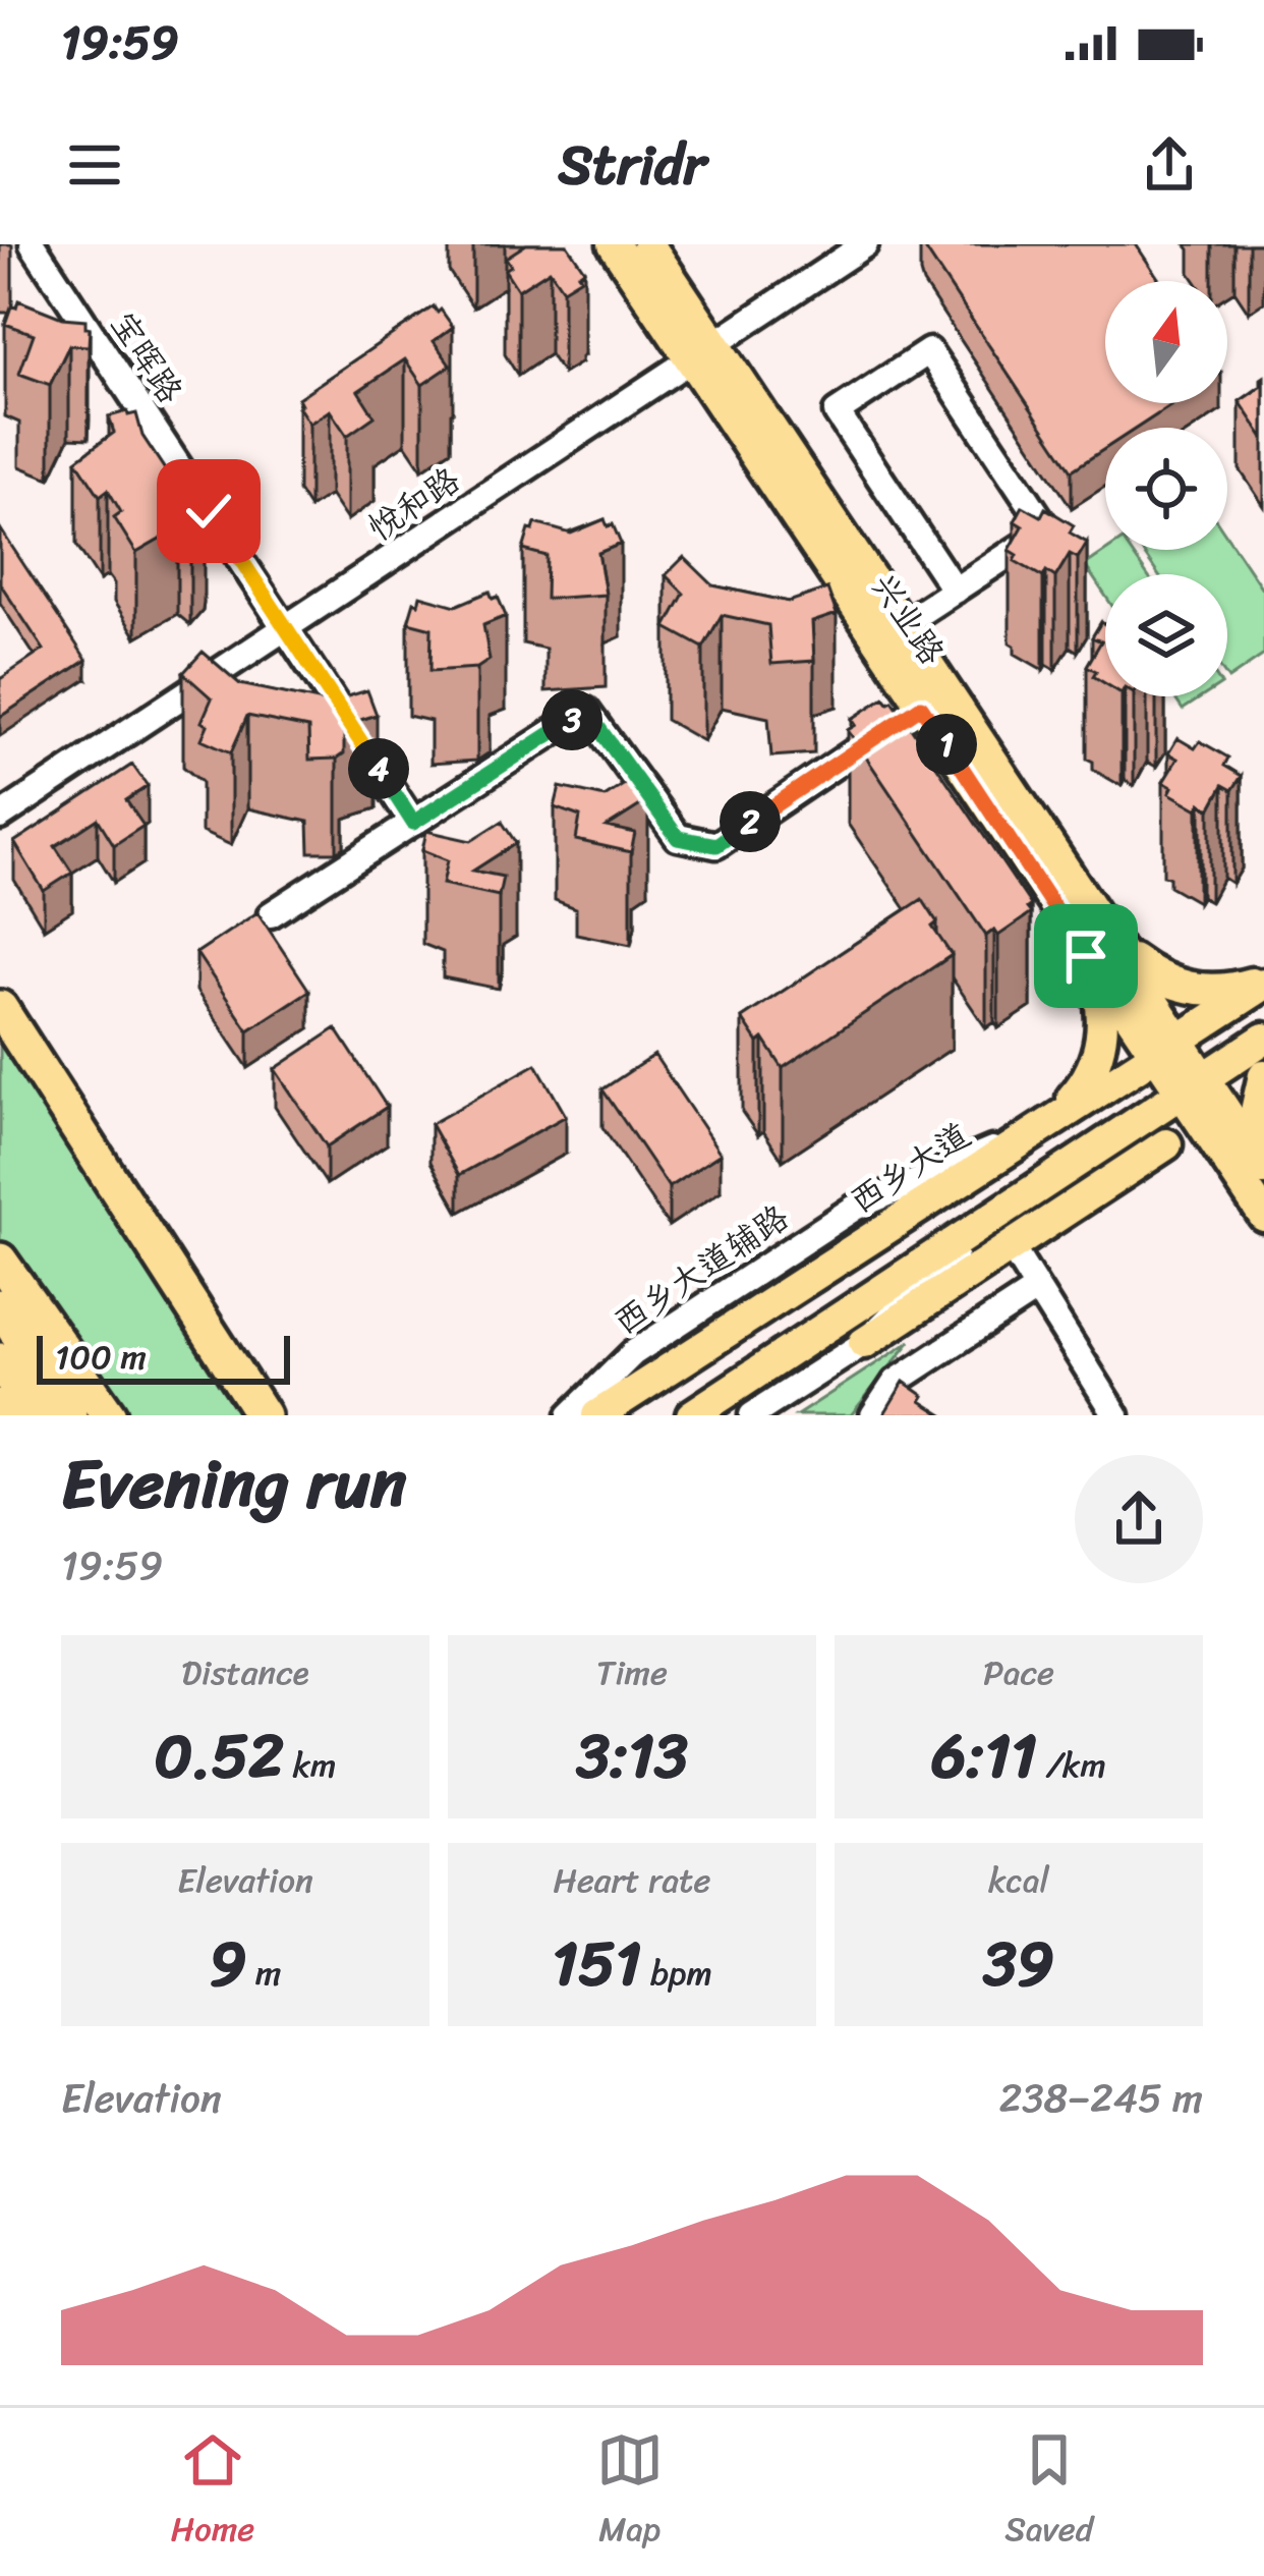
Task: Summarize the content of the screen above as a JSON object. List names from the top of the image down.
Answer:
{
  "streets": {
    "main road": ["兴业路", "西乡大道"],
    "street": ["宝晖路", "悦和路", "西乡大道辅路"]
  },
  "crossings": [
    ["宝晖路", "悦和路"],
    ["悦和路", "兴业路"],
    ["兴业路", "西乡大道"],
    ["西乡大道", "西乡大道辅路"]
  ],
  "scale_bar": "100 m",
  "north": "top",
  "page": {
    "status": "19:59",
    "header": "Stridr",
    "pins": [
      "3",
      "1",
      "4",
      "2"
    ],
    "scale": "100 m",
    "heading": ["Evening run", "19:59"],
    "stats": [
      ["Distance", "0.52 km"],
      ["Time", "3:13"],
      ["Pace", "6:11 /km"],
      ["Elevation", "9 m"],
      ["Heart rate", "151 bpm"],
      ["kcal", "39"]
    ],
    "chart": ["Elevation", "238–245 m"],
    "tabs": ["Home", "Map", "Saved"]
  }
}
